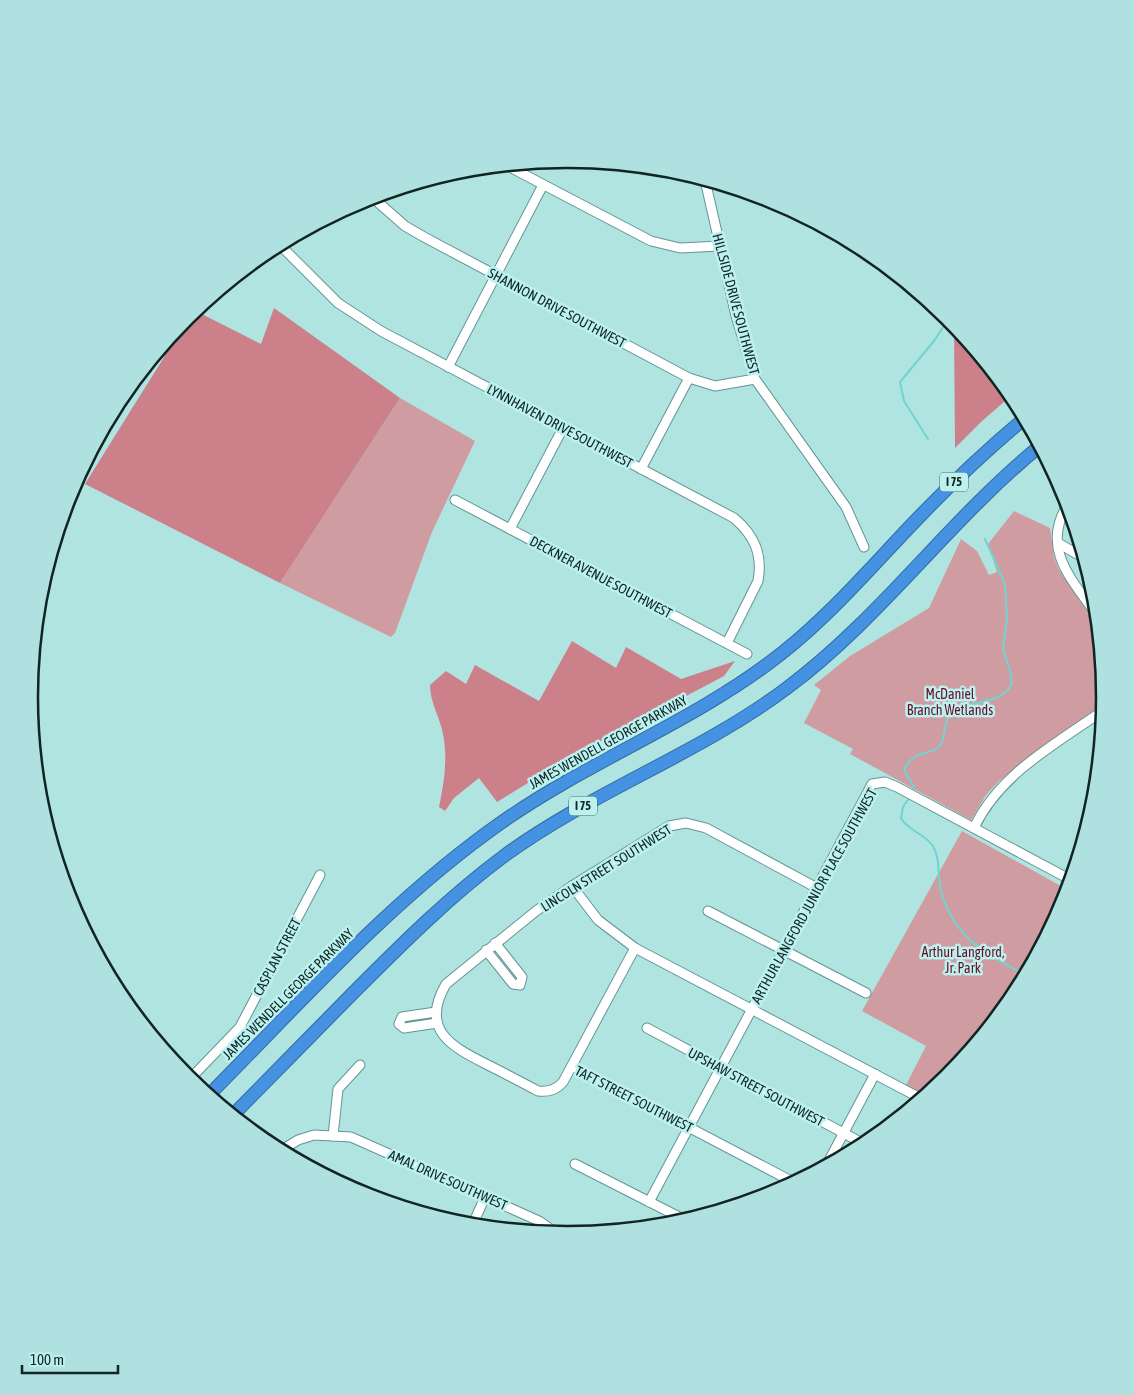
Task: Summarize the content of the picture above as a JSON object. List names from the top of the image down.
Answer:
{
  "streets": {
    "highway": ["I 75", "JAMES WENDELL GEORGE PARKWAY"],
    "street": [
      "HILLSIDE DRIVE SOUTHWEST",
      "SHANNON DRIVE SOUTHWEST",
      "LYNNHAVEN DRIVE SOUTHWEST",
      "DECKNER AVENUE SOUTHWEST",
      "LINCOLN STREET SOUTHWEST",
      "ARTHUR LANGFORD JUNIOR PLACE SOUTHWEST",
      "CASPLAN STREET",
      "UPSHAW STREET SOUTHWEST",
      "TAFT STREET SOUTHWEST",
      "AMAL DRIVE SOUTHWEST"
    ]
  },
  "crossings": [
    ["HILLSIDE DRIVE SOUTHWEST", "SHANNON DRIVE SOUTHWEST"],
    ["LYNNHAVEN DRIVE SOUTHWEST", "DECKNER AVENUE SOUTHWEST"],
    ["LINCOLN STREET SOUTHWEST", "ARTHUR LANGFORD JUNIOR PLACE SOUTHWEST"],
    ["LINCOLN STREET SOUTHWEST", "TAFT STREET SOUTHWEST"],
    ["ARTHUR LANGFORD JUNIOR PLACE SOUTHWEST", "UPSHAW STREET SOUTHWEST"],
    ["ARTHUR LANGFORD JUNIOR PLACE SOUTHWEST", "TAFT STREET SOUTHWEST"]
  ],
  "parks": ["McDaniel Branch Wetlands", "Arthur Langford, Jr. Park"],
  "scale_bar": "100 m"
}
